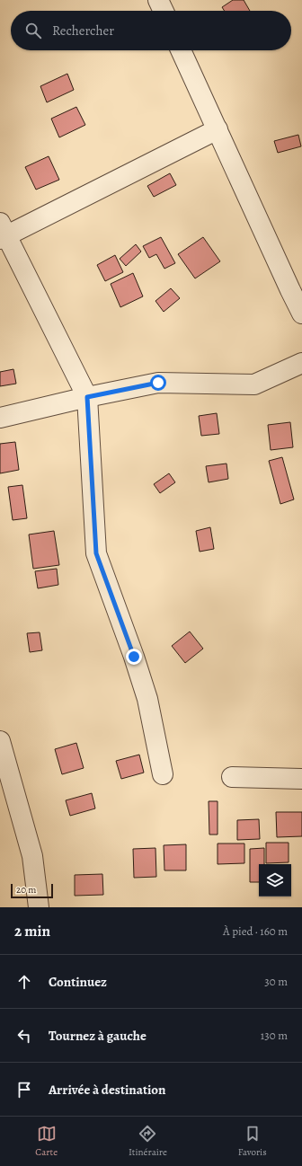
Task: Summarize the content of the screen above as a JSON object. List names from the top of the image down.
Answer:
{
  "scale_bar": "20 m",
  "page": {
    "search": "Rechercher",
    "scale": "20 m",
    "heading": ["2 min", "À pied · 160 m"],
    "list": [
      ["Continuez", "30 m"],
      ["Tournez à gauche", "130 m"],
      "Arrivée à destination"
    ],
    "nav": ["Carte", "Itinéraire", "Favoris"]
  }
}
